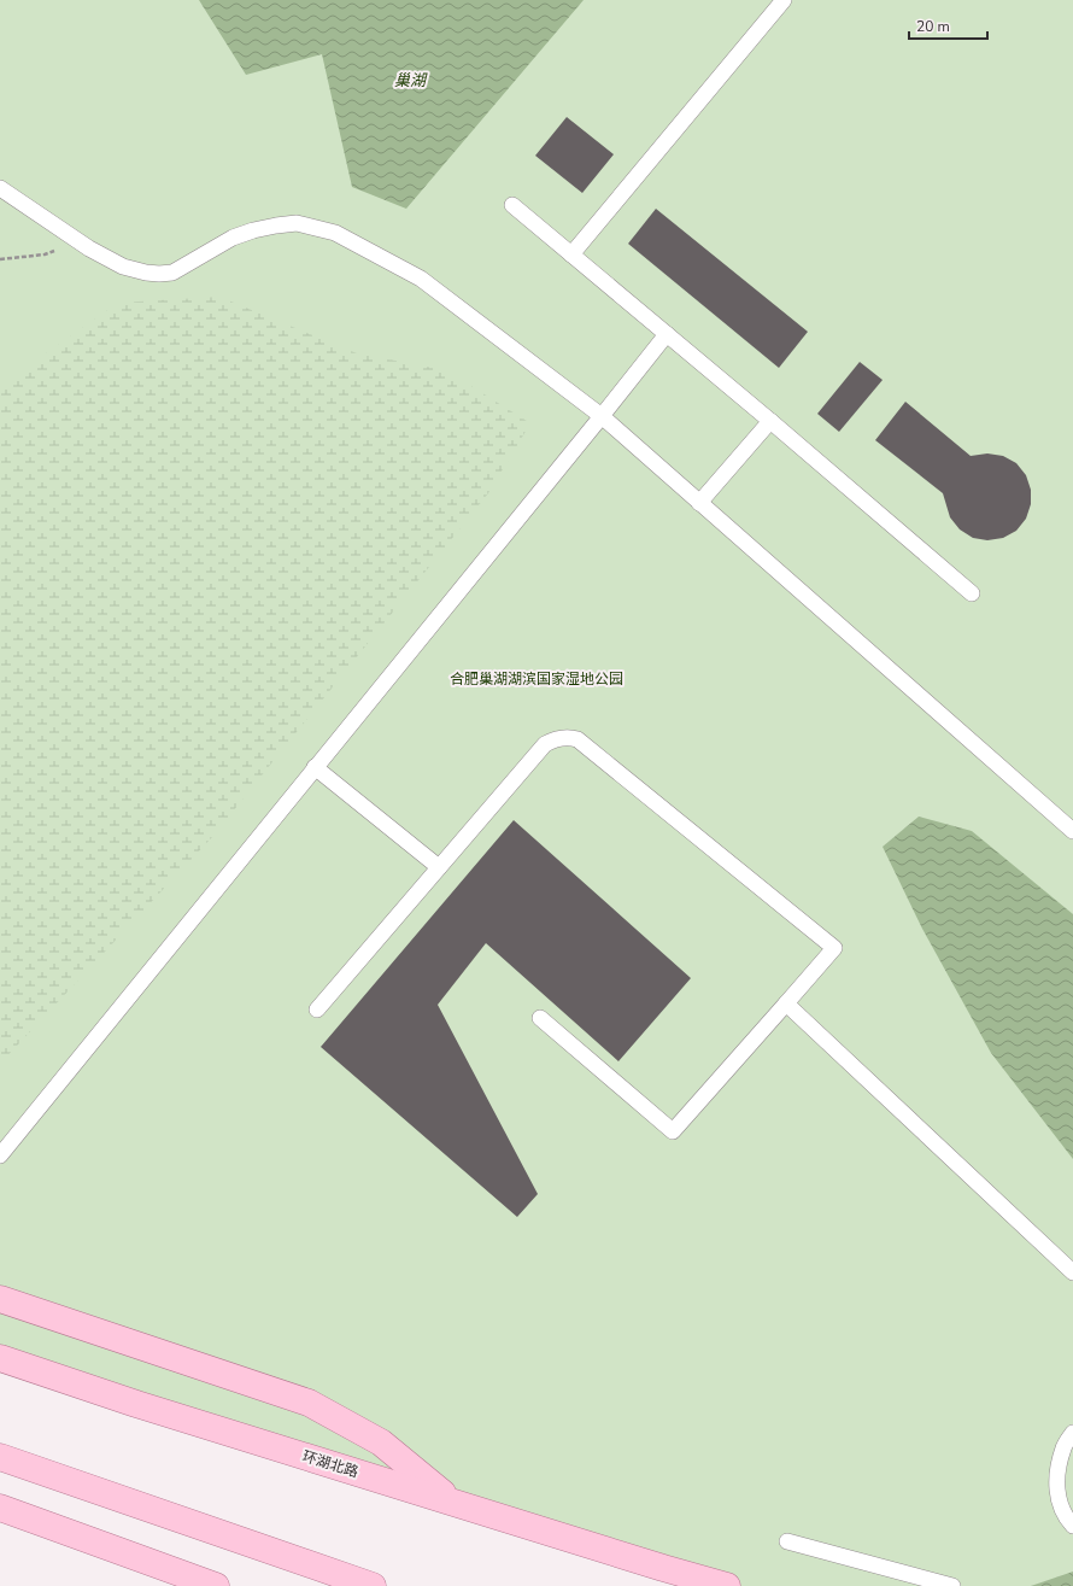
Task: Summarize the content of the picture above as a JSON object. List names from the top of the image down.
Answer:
{
  "streets": {
    "main road": ["环湖北路"]
  },
  "water": ["巢湖"],
  "parks": ["合肥巢湖湖滨国家湿地公园"],
  "scale_bar": "20 m"
}
